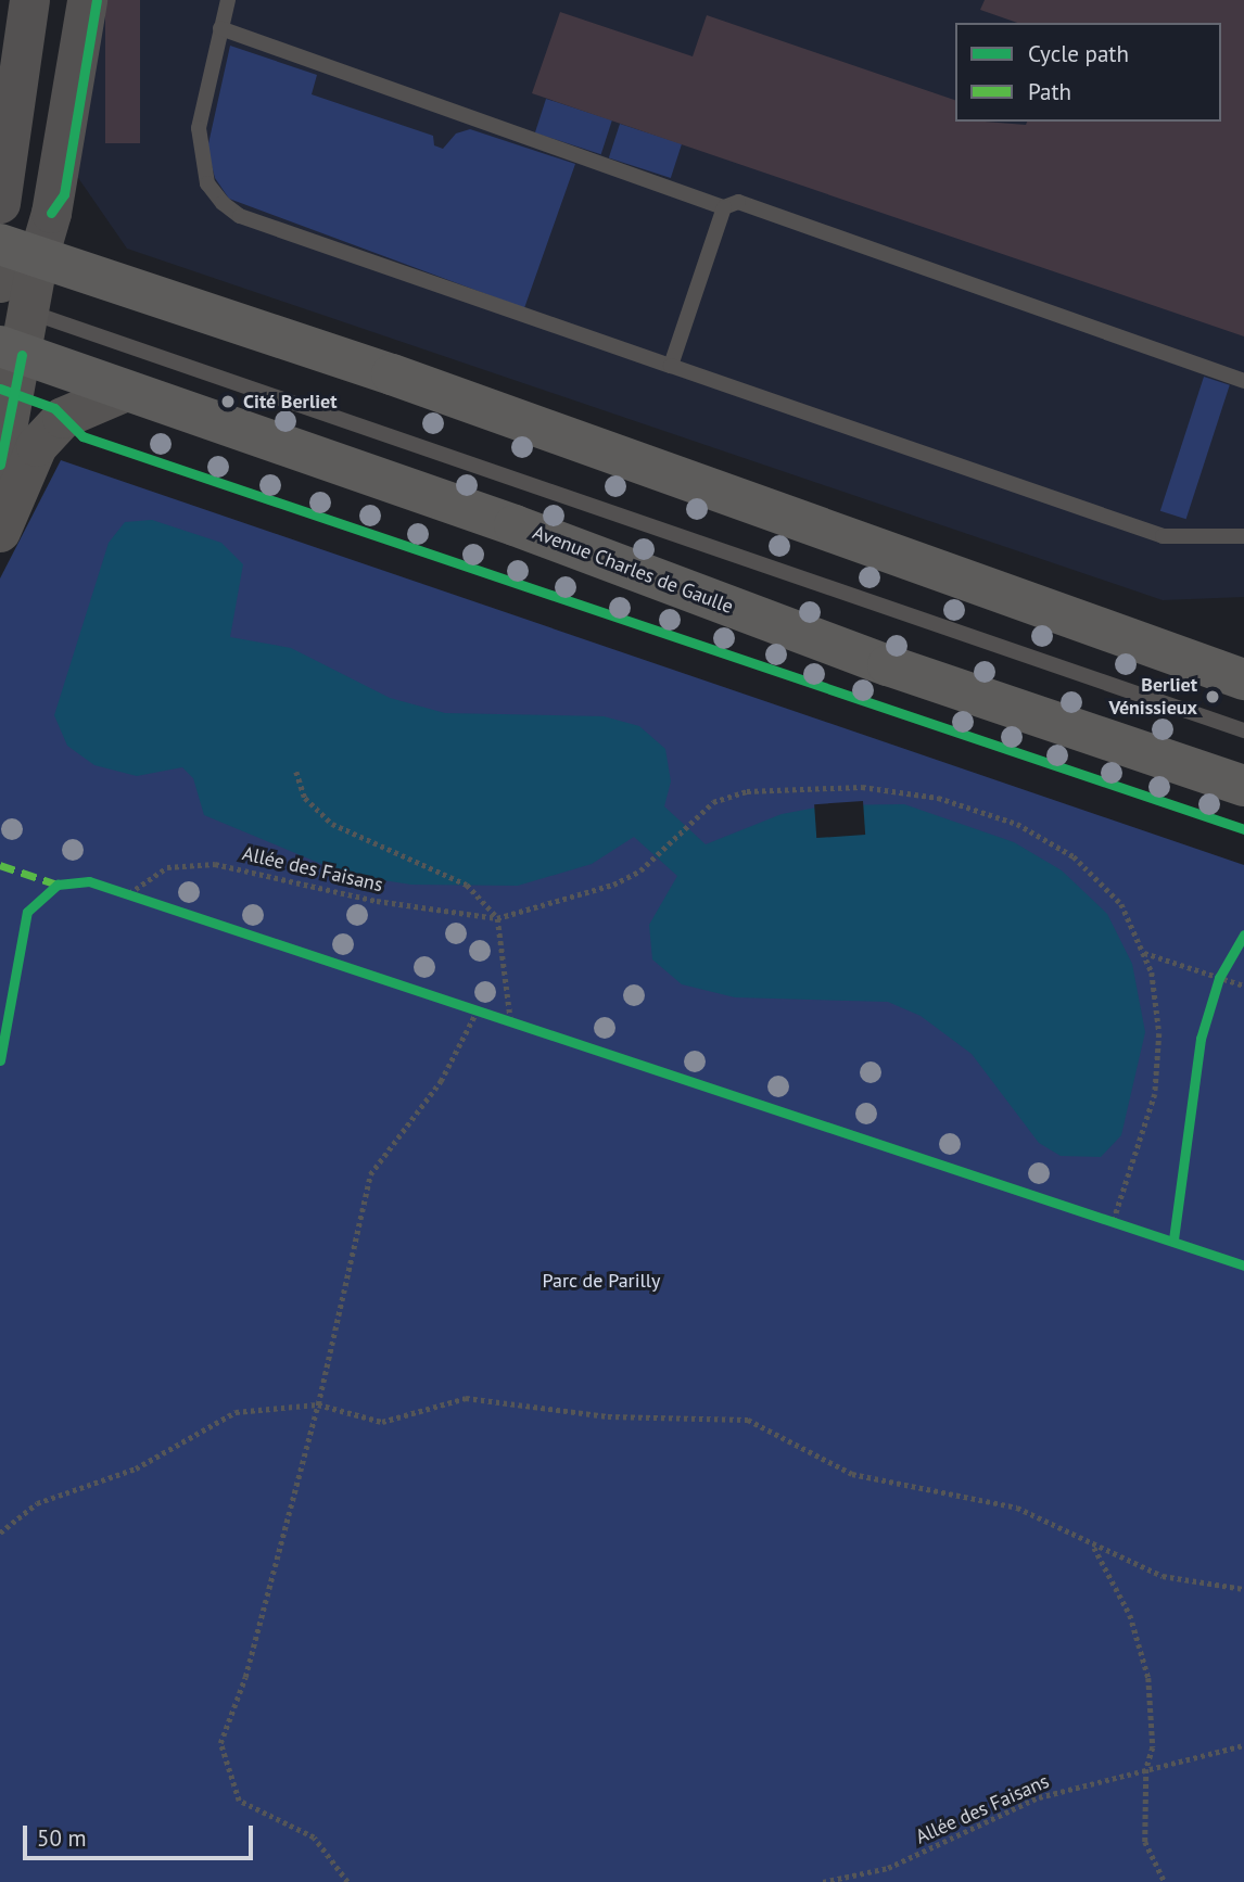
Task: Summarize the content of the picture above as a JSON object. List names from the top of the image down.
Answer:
{
  "streets": {
    "main road": ["Avenue Charles de Gaulle"],
    "path": ["Allée des Faisans"]
  },
  "parks": ["Parc de Parilly"],
  "places": ["Cité Berliet", "Berliet Vénissieux"],
  "legend": ["Cycle path", "Path"],
  "scale_bar": "50 m"
}
